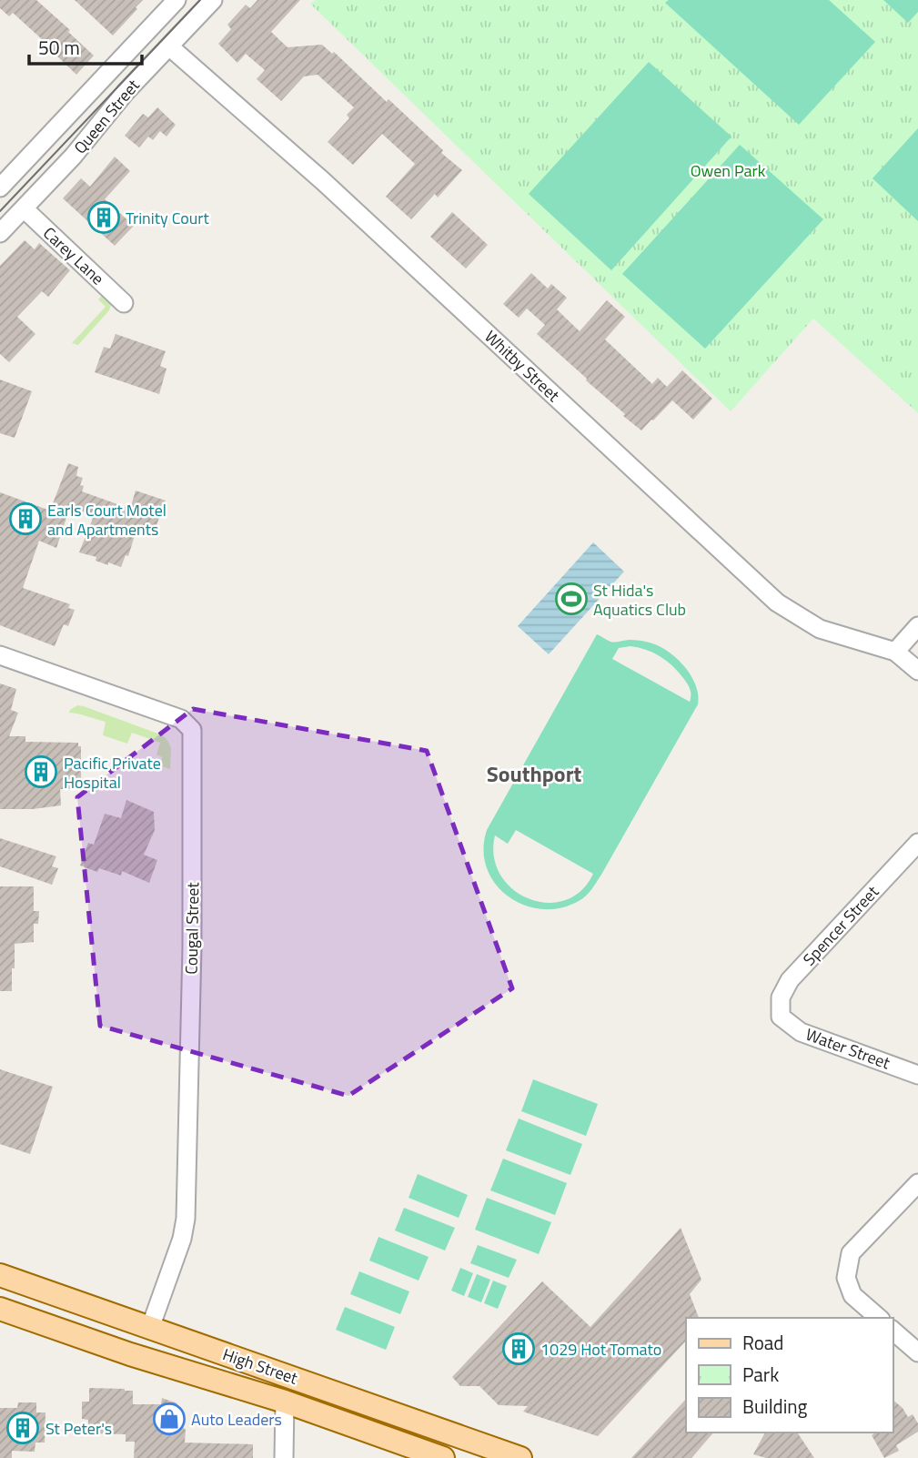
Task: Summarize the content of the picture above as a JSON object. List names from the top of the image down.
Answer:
{
  "streets": {
    "main road": ["High Street"],
    "street": [
      "Queen Street",
      "Carey Lane",
      "Whitby Street",
      "Spencer Street",
      "Cougal Street",
      "Water Street"
    ]
  },
  "crossings": [
    ["Queen Street", "Carey Lane"],
    ["Queen Street", "Whitby Street"],
    ["Spencer Street", "Water Street"],
    ["Cougal Street", "High Street"]
  ],
  "districts": ["Southport"],
  "parks": ["Owen Park"],
  "places": {
    "building": [
      "Trinity Court",
      "Earls Court Motel and Apartments",
      "Pacific Private Hospital",
      "1029 Hot Tomato",
      "St Peter's"
    ],
    "sports": ["St Hida's Aquatics Club"],
    "shop": ["Auto Leaders"]
  },
  "legend": ["Road", "Park", "Building"],
  "scale_bar": "50 m"
}
